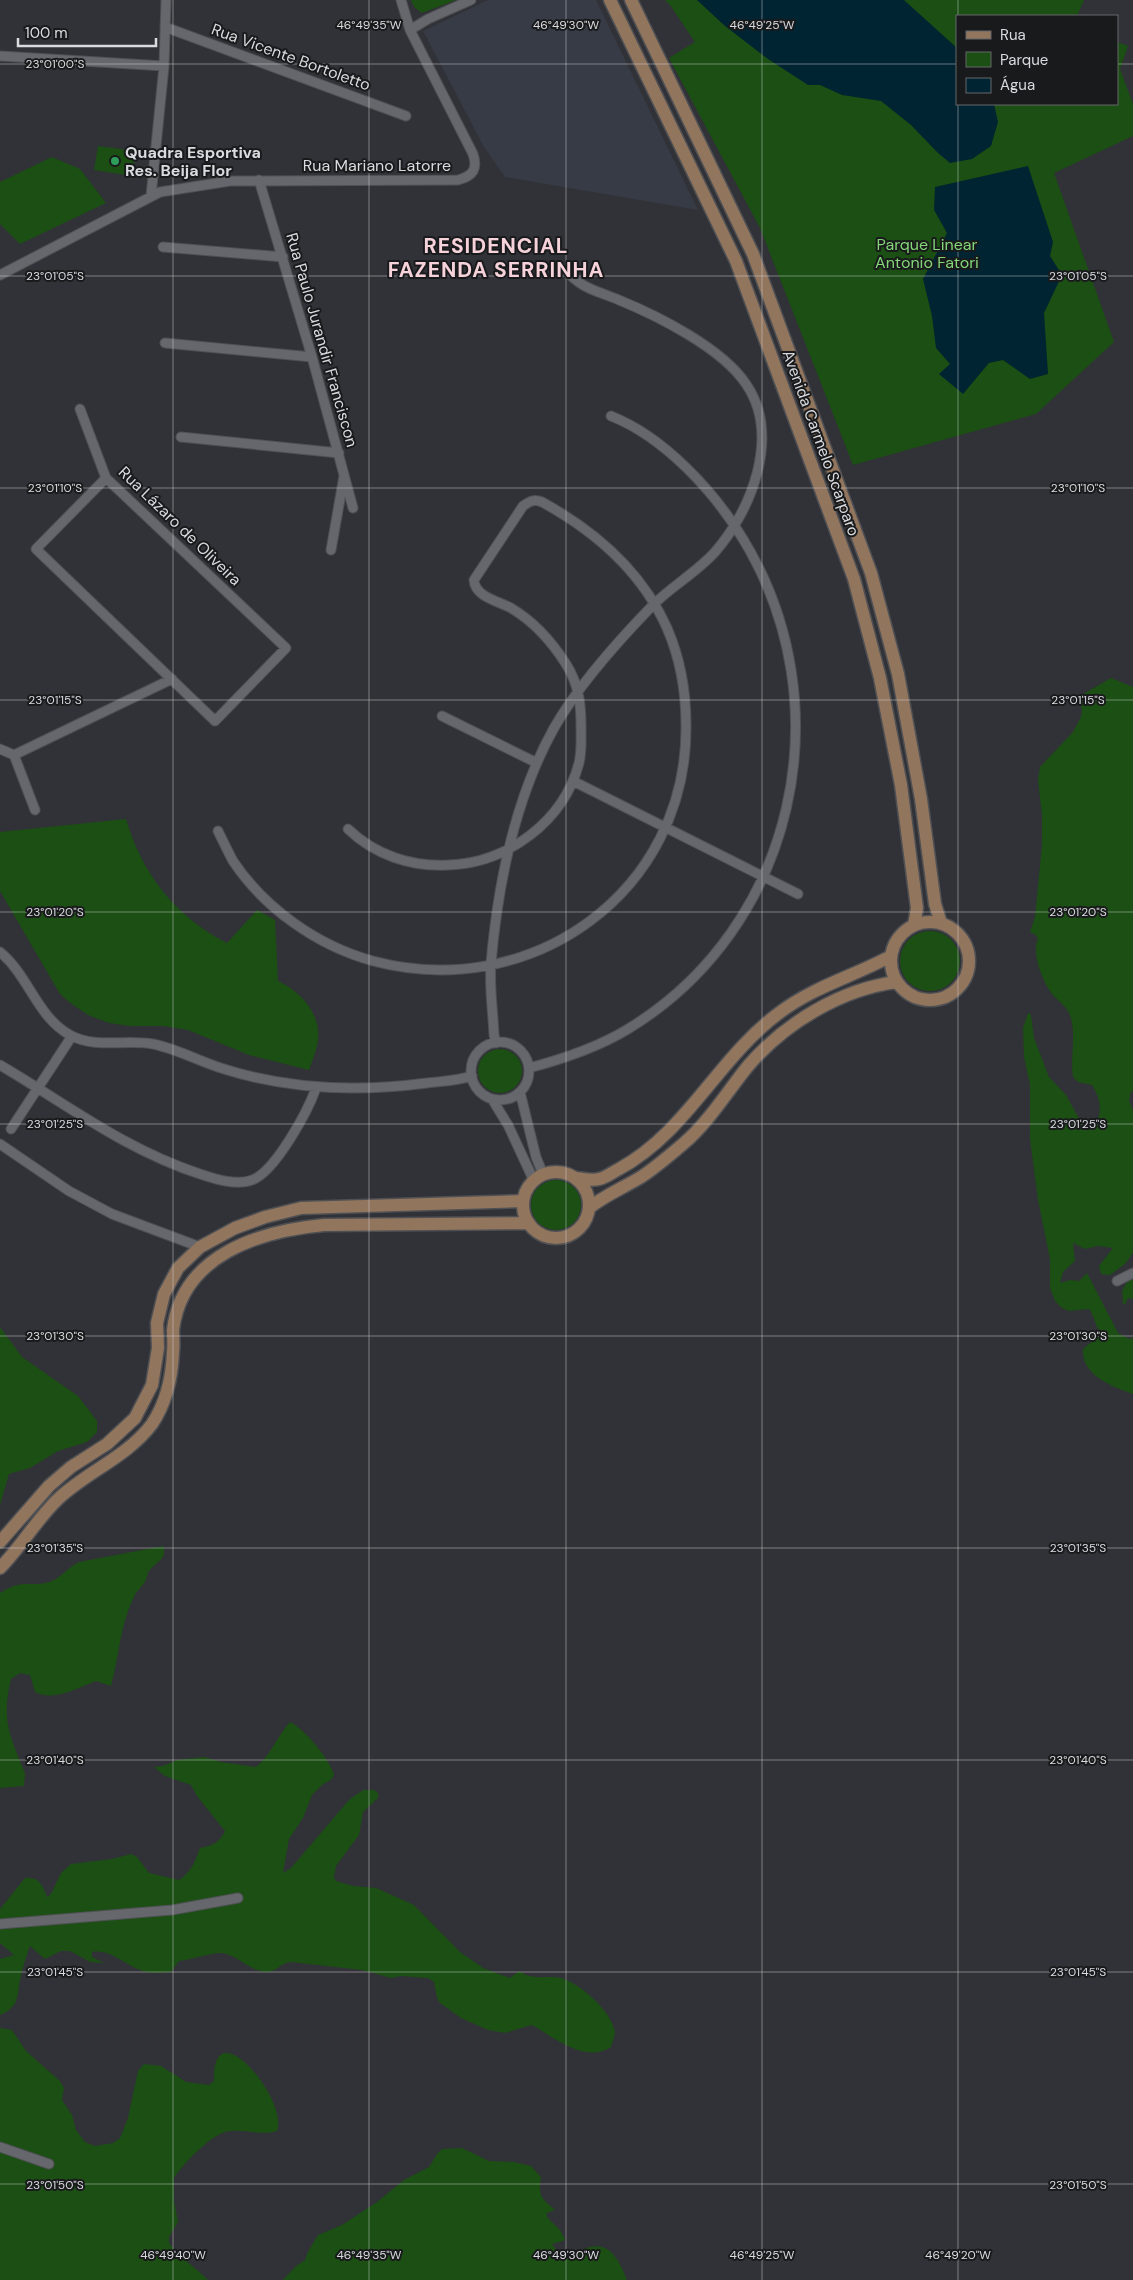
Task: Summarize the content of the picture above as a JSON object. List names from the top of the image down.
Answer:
{
  "streets": {
    "main road": ["Avenida Carmelo Scarparo"],
    "street": [
      "Rua Vicente Bortoletto",
      "Rua Mariano Latorre",
      "Rua Paulo Jurandir Franciscon",
      "Rua Lázaro de Oliveira"
    ]
  },
  "crossings": [
    ["Rua Mariano Latorre", "Rua Paulo Jurandir Franciscon"]
  ],
  "districts": ["RESIDENCIAL FAZENDA SERRINHA"],
  "parks": ["Parque Linear Antonio Fatori"],
  "places": ["Quadra Esportiva Res. Beija Flor"],
  "legend": ["Rua", "Parque", "Água"],
  "scale_bar": "100 m",
  "coordinates": [
    "46°49'35\"W",
    "46°49'30\"W",
    "46°49'25\"W",
    "23°01'00\"S",
    "23°01'05\"S",
    "23°01'10\"S",
    "23°01'15\"S",
    "23°01'20\"S",
    "23°01'25\"S",
    "23°01'30\"S",
    "23°01'35\"S",
    "23°01'40\"S",
    "23°01'45\"S",
    "23°01'50\"S",
    "46°49'40\"W",
    "46°49'20\"W"
  ]
}
